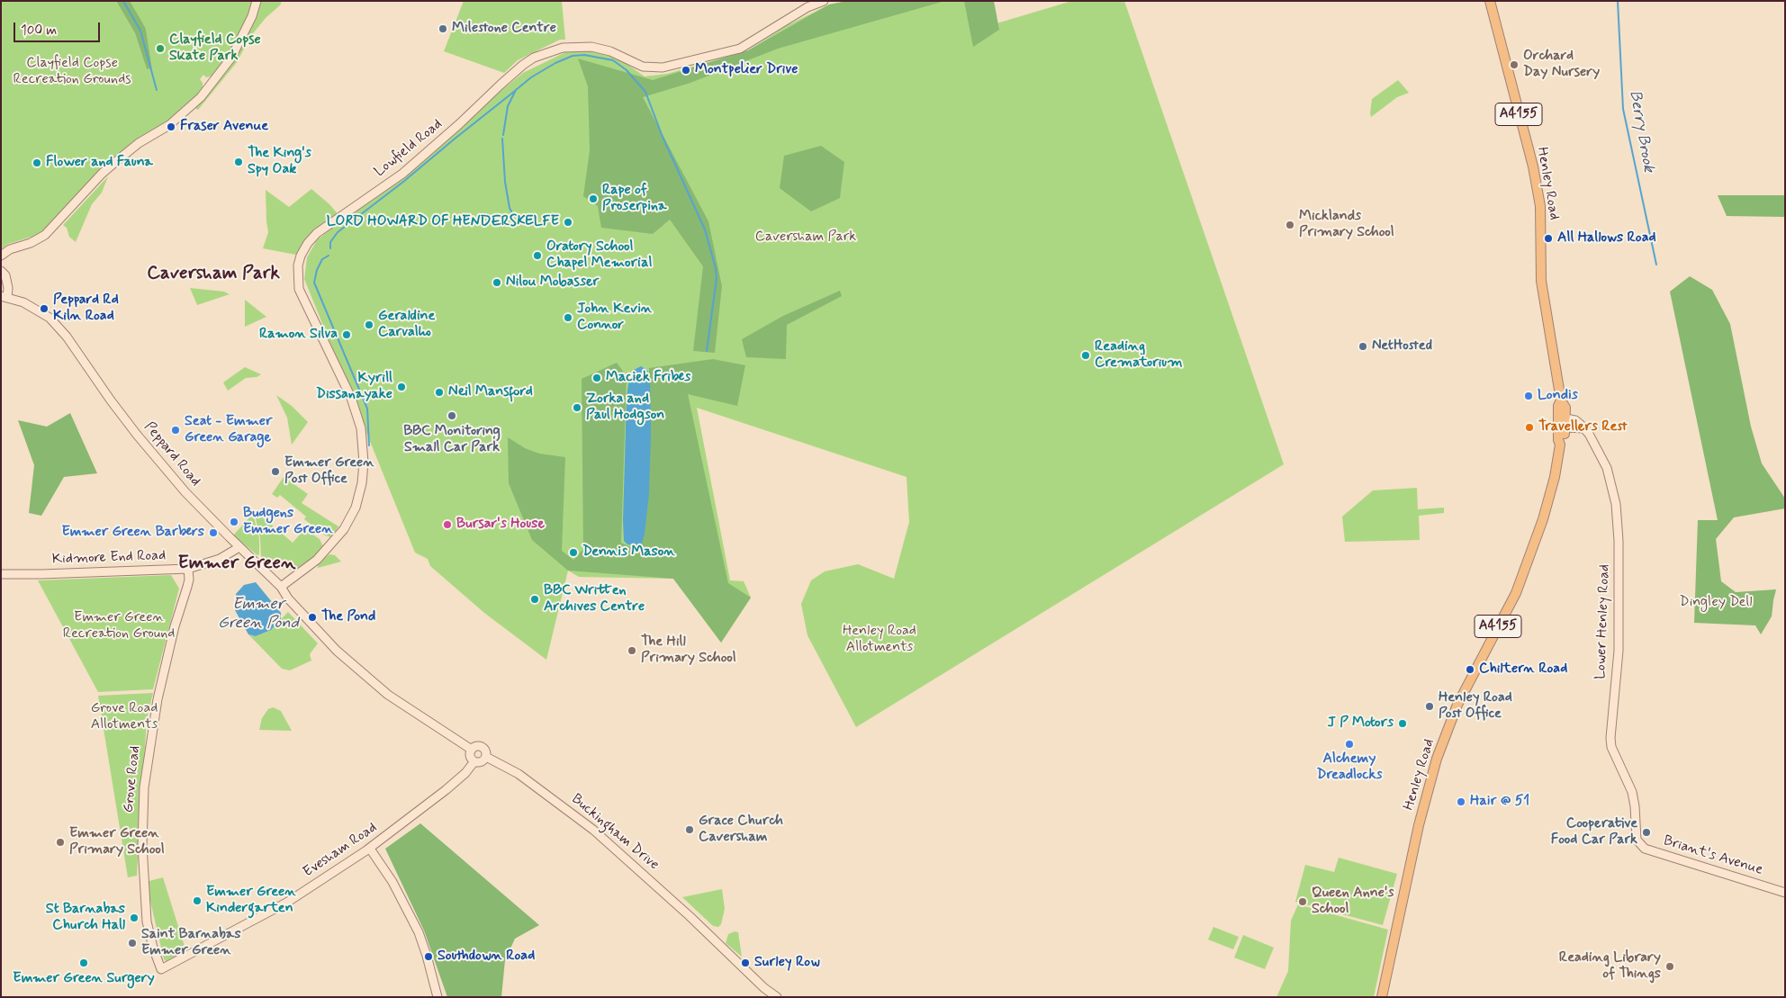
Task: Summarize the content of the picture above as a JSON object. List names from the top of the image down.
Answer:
{
  "streets": {
    "main road": ["A4155", "Henley Road"],
    "street": [
      "Lowfield Road",
      "Peppard Road",
      "Kidmore End Road",
      "Lower Henley Road",
      "Grove Road",
      "Buckingham Drive",
      "Evesham Road",
      "Briant's Avenue"
    ]
  },
  "crossings": [
    ["Lowfield Road", "Peppard Road"],
    ["Henley Road", "Lower Henley Road"],
    ["Peppard Road", "Kidmore End Road"],
    ["Kidmore End Road", "Grove Road"],
    ["Lower Henley Road", "Briant's Avenue"],
    ["Grove Road", "Evesham Road"],
    ["Buckingham Drive", "Evesham Road"]
  ],
  "districts": ["Caversham Park", "Emmer Green"],
  "water": ["Berry Brook", "Emmer Green Pond"],
  "parks": [
    "Clayfield Copse Recreation Grounds",
    "Caversham Park",
    "Dingley Dell",
    "Emmer Green Recreation Ground",
    "Henley Road Allotments",
    "Grove Road Allotments"
  ],
  "places": [
    "Milestone Centre",
    "Clayfield Copse Skate Park",
    "Orchard Day Nursery",
    "Montpelier Drive",
    "Fraser Avenue",
    "The King's Spy Oak",
    "Flower and Fauna",
    "Rape of Proserpina",
    "LORD HOWARD OF HENDERSKELFE",
    "Micklands Primary School",
    "All Hallows Road",
    "Oratory School Chapel Memorial",
    "Nilou Mobasser",
    "Peppard Rd Kiln Road",
    "John Kevin Connor",
    "Geraldine Carvalho",
    "Ramon Silva",
    "NetHosted",
    "Reading Crematorium",
    "Maciek Fribes",
    "Kyrill Dissanayake",
    "Neil Mansford",
    "Londis",
    "Zorka and Paul Hodgson",
    "BBC Monitoring Small Car Park",
    "Travellers Rest",
    "Seat - Emmer Green Garage",
    "Emmer Green Post Office",
    "Budgens Emmer Green",
    "Bursar's House",
    "Emmer Green Barbers",
    "Dennis Mason",
    "BBC Written Archives Centre",
    "The Pond",
    "The Hill Primary School",
    "Chiltern Road",
    "Henley Road Post Office",
    "J P Motors",
    "Alchemy Dreadlocks",
    "Hair @ 51",
    "Grace Church Caversham",
    "Cooperative Food Car Park",
    "Emmer Green Primary School",
    "Emmer Green Kindergarten",
    "Queen Anne's School",
    "St Barnabas Church Hall",
    "Saint Barnabas Emmer Green",
    "Southdown Road",
    "Emmer Green Surgery",
    "Surley Row",
    "Reading Library of Things"
  ],
  "scale_bar": "100 m"
}
